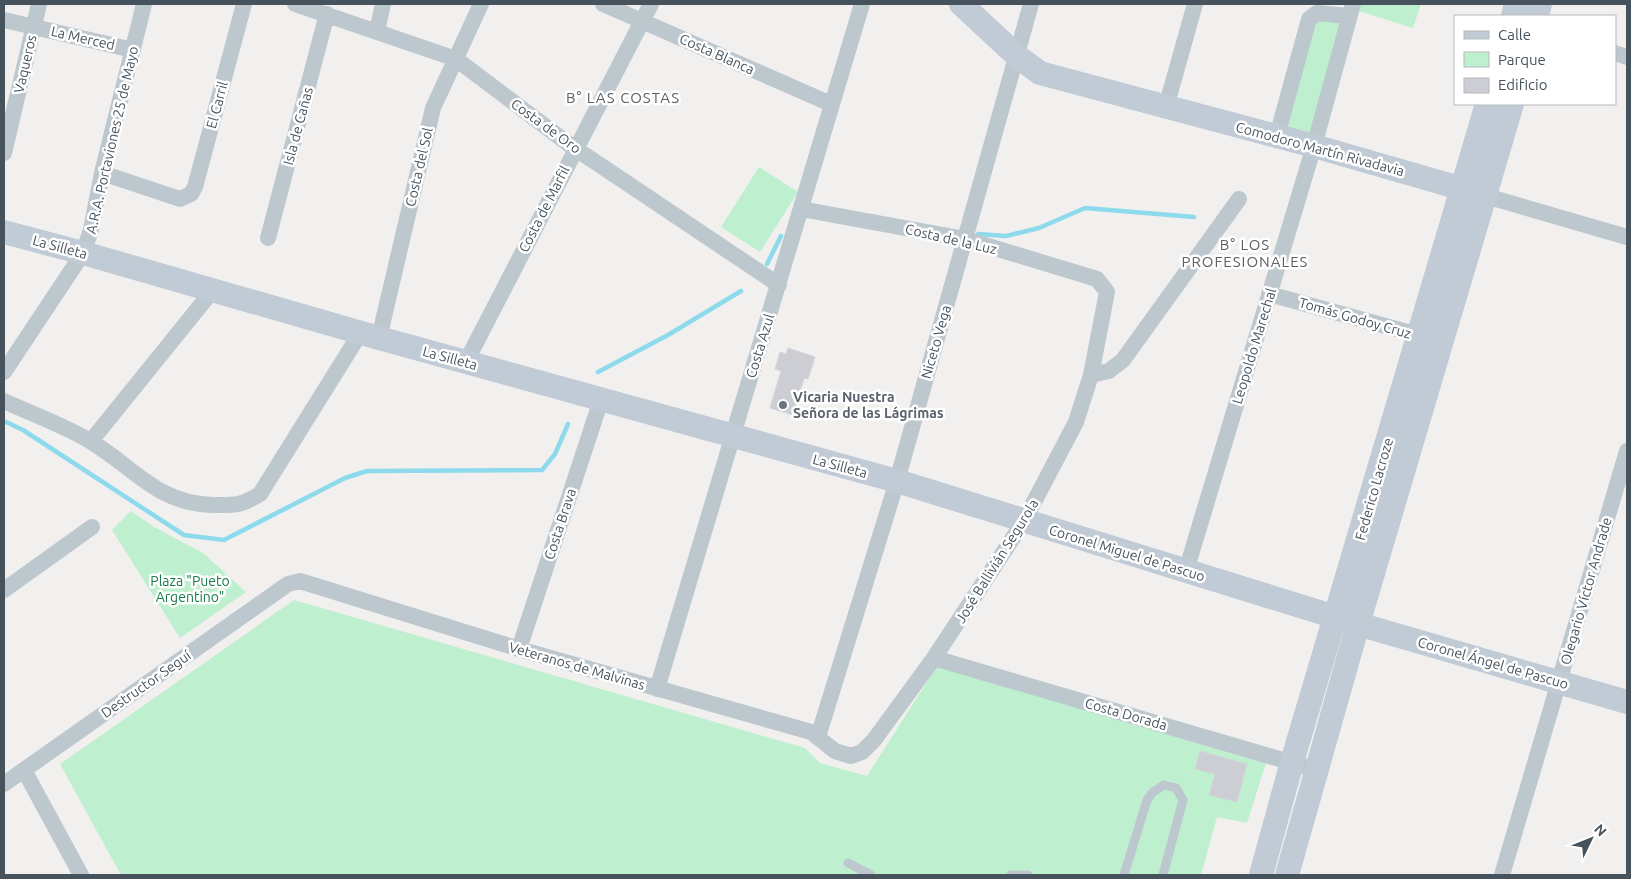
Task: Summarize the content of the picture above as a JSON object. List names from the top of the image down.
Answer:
{
  "streets": {
    "street": [
      "La Merced",
      "Costa Blanca",
      "Vaqueros",
      "El Carril",
      "Isla de Cañas",
      "Costa de Oro",
      "A.R.A. Portaviones 25 de Mayo",
      "Comodoro Martín Rivadavia",
      "Costa del Sol",
      "Costa de Marfil",
      "Costa de la Luz",
      "La Silleta",
      "Tomás Godoy Cruz",
      "Niceto Vega",
      "Costa Azul",
      "Leopoldo Marechal",
      "Federico Lacroze",
      "Costa Brava",
      "Coronel Miguel de Pascuo",
      "José Ballivián Segurola",
      "Olegario Víctor Andrade",
      "Coronel Ángel de Pascuo",
      "Veteranos de Malvinas",
      "Destructor Seguí",
      "Costa Dorada"
    ]
  },
  "crossings": [
    ["La Merced", "Vaqueros"],
    ["La Merced", "A.R.A. Portaviones 25 de Mayo"],
    ["Costa Blanca", "Costa de Marfil"],
    ["Costa Blanca", "Costa Azul"],
    ["El Carril", "A.R.A. Portaviones 25 de Mayo"],
    ["Isla de Cañas", "Costa de Oro"],
    ["Costa de Oro", "Costa del Sol"],
    ["Costa de Oro", "Costa de Marfil"],
    ["Costa de Oro", "Costa Azul"],
    ["A.R.A. Portaviones 25 de Mayo", "La Silleta"],
    ["Comodoro Martín Rivadavia", "Niceto Vega"],
    ["Comodoro Martín Rivadavia", "Leopoldo Marechal"],
    ["Comodoro Martín Rivadavia", "Federico Lacroze"],
    ["Costa del Sol", "La Silleta"],
    ["Costa de Marfil", "La Silleta"],
    ["Costa de la Luz", "Niceto Vega"],
    ["Costa de la Luz", "Costa Azul"],
    ["Costa de la Luz", "José Ballivián Segurola"],
    ["La Silleta", "Niceto Vega"],
    ["La Silleta", "Costa Azul"],
    ["La Silleta", "Costa Brava"],
    ["La Silleta", "Coronel Miguel de Pascuo"],
    ["Tomás Godoy Cruz", "Leopoldo Marechal"],
    ["Tomás Godoy Cruz", "Federico Lacroze"],
    ["Niceto Vega", "Coronel Miguel de Pascuo"],
    ["Niceto Vega", "Veteranos de Malvinas"],
    ["Costa Azul", "Veteranos de Malvinas"],
    ["Leopoldo Marechal", "Coronel Miguel de Pascuo"],
    ["Federico Lacroze", "Coronel Miguel de Pascuo"],
    ["Federico Lacroze", "Coronel Ángel de Pascuo"],
    ["Federico Lacroze", "Costa Dorada"],
    ["Costa Brava", "Veteranos de Malvinas"],
    ["Coronel Miguel de Pascuo", "José Ballivián Segurola"],
    ["Coronel Miguel de Pascuo", "Coronel Ángel de Pascuo"],
    ["José Ballivián Segurola", "Veteranos de Malvinas"],
    ["José Ballivián Segurola", "Costa Dorada"],
    ["Olegario Víctor Andrade", "Coronel Ángel de Pascuo"],
    ["Veteranos de Malvinas", "Destructor Seguí"]
  ],
  "districts": ["B° LAS COSTAS", "B° LOS PROFESIONALES"],
  "parks": ["Plaza \"Pueto Argentino\""],
  "places": ["Vicaria Nuestra Señora de las Lágrimas"],
  "legend": ["Calle", "Parque", "Edificio"],
  "north": "top right"
}
